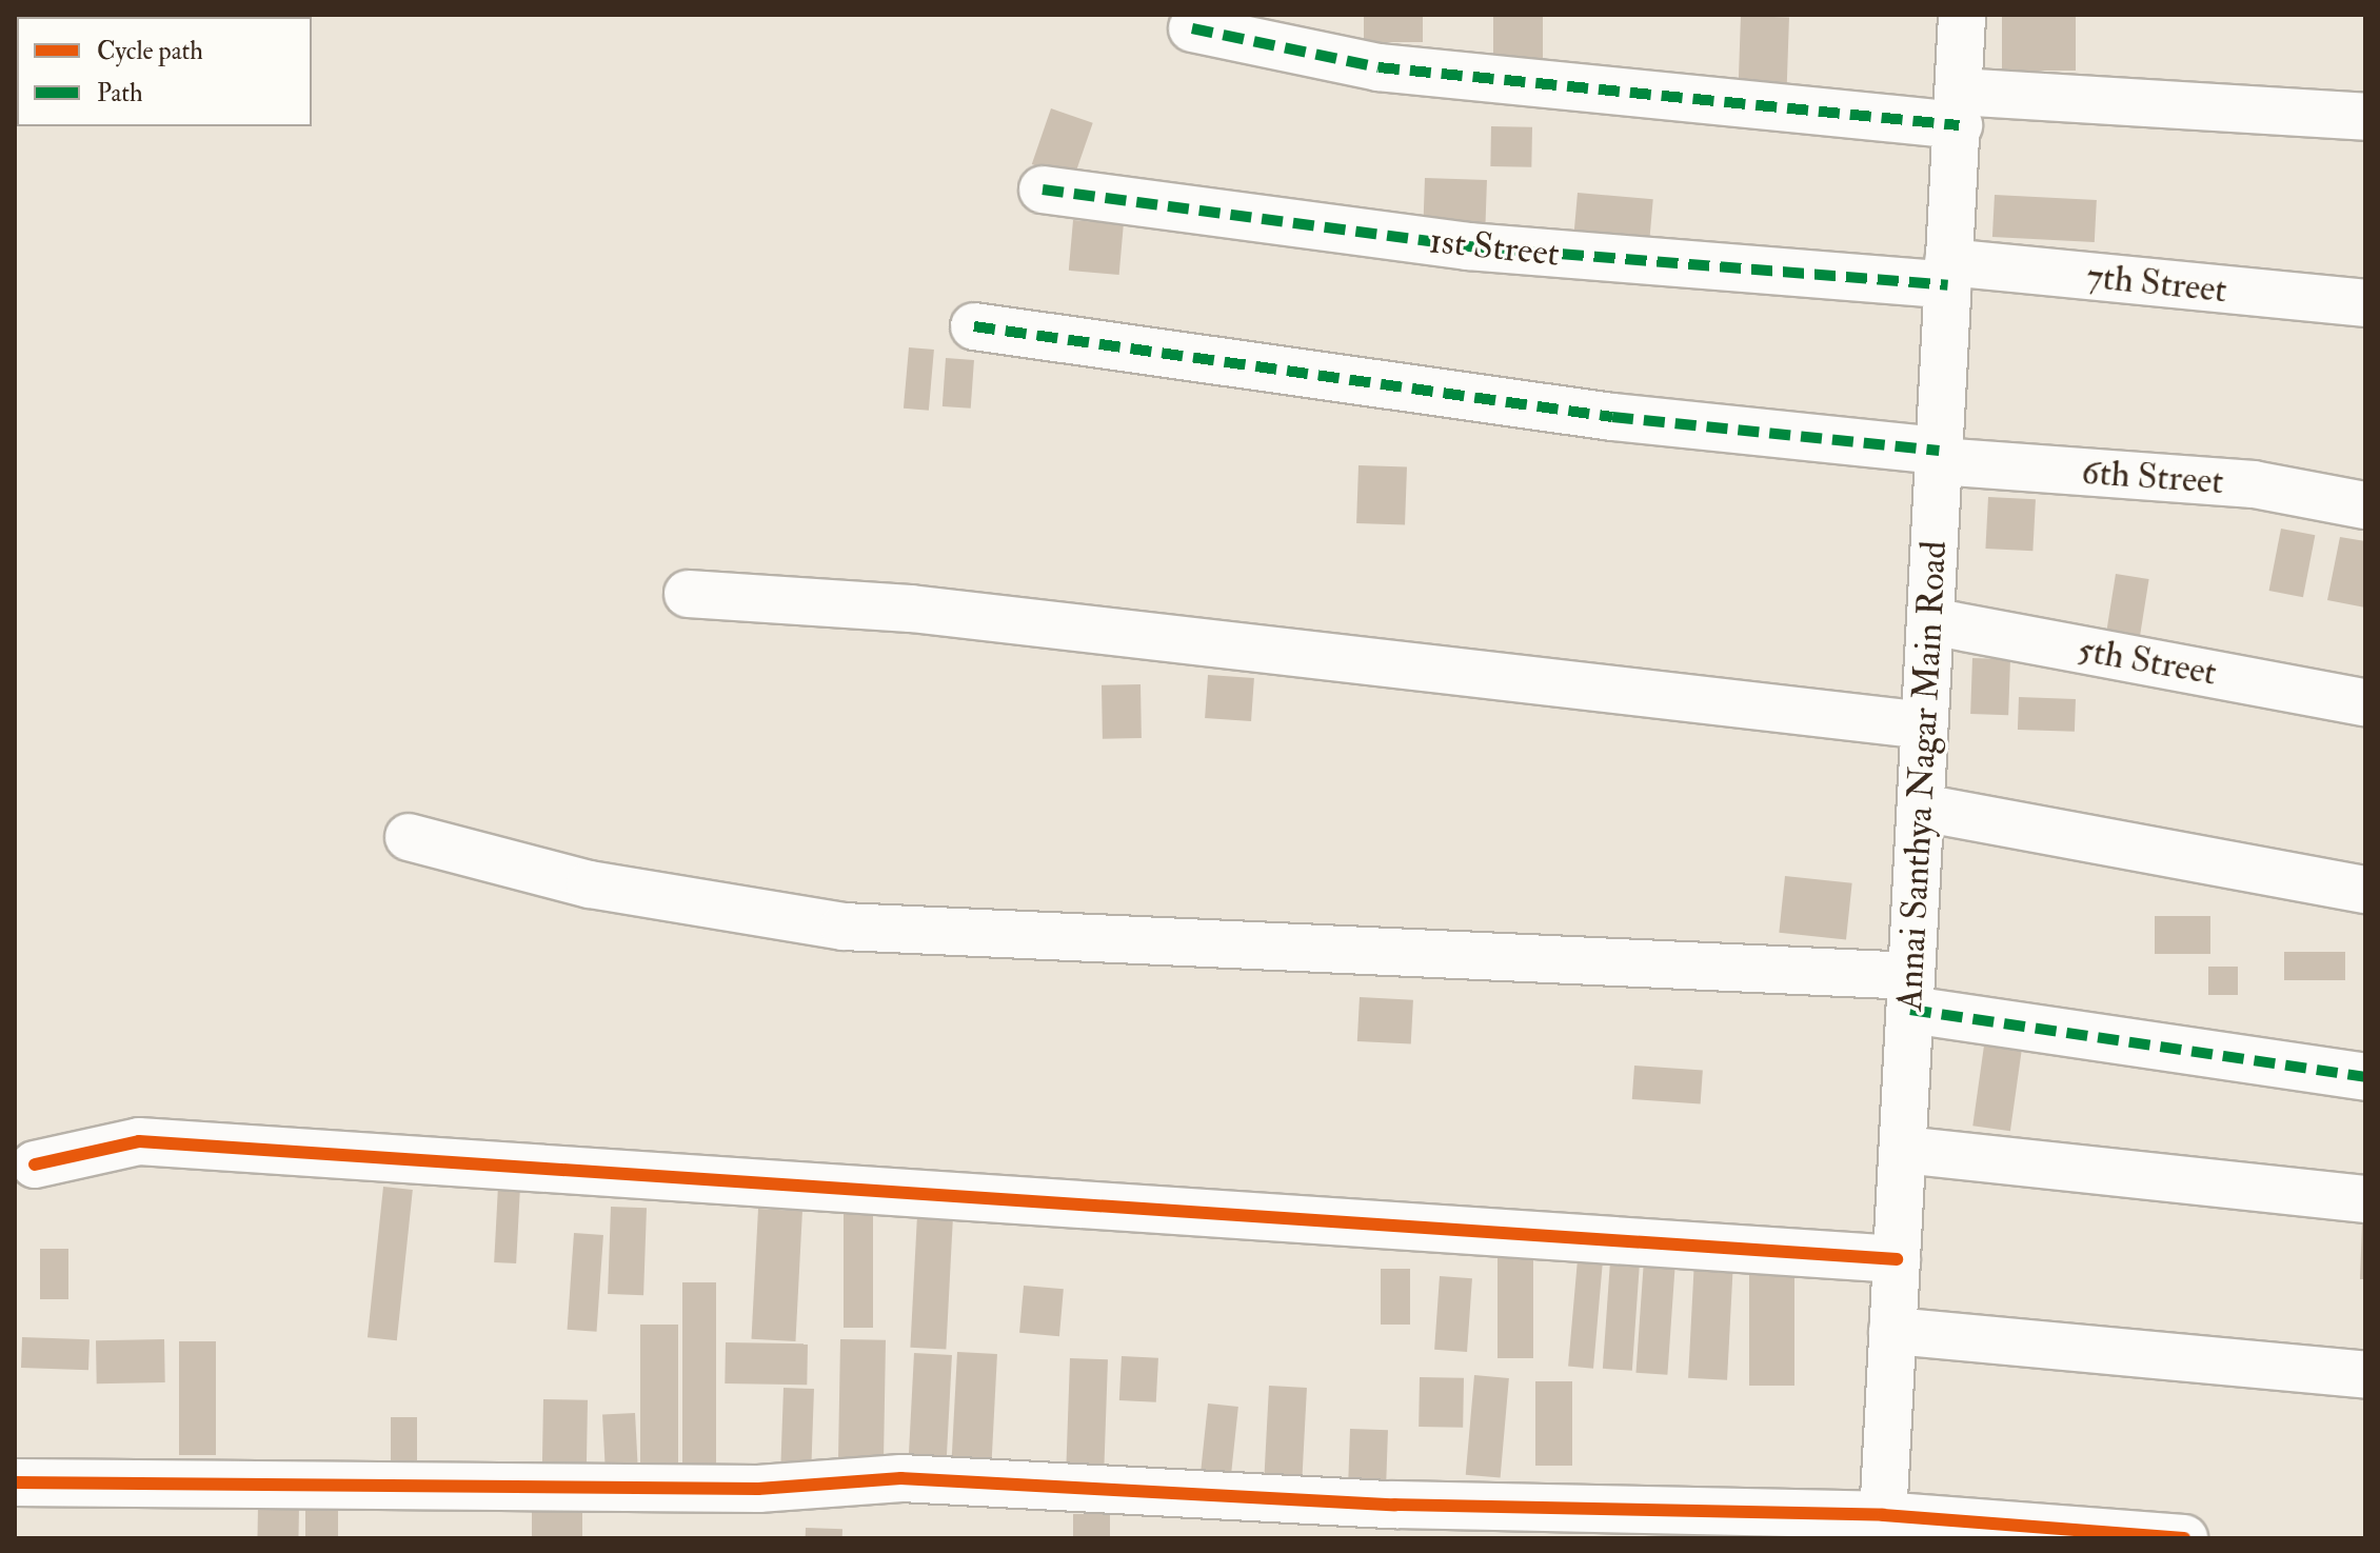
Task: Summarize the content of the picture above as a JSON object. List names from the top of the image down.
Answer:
{
  "streets": {
    "street": [
      "1st Street",
      "7th Street",
      "6th Street",
      "5th Street",
      "Annai Santhya Nagar Main Road"
    ]
  },
  "crossings": [
    ["1st Street", "7th Street"],
    ["1st Street", "Annai Santhya Nagar Main Road"],
    ["7th Street", "Annai Santhya Nagar Main Road"],
    ["6th Street", "Annai Santhya Nagar Main Road"],
    ["5th Street", "Annai Santhya Nagar Main Road"]
  ],
  "legend": ["Cycle path", "Path"]
}
